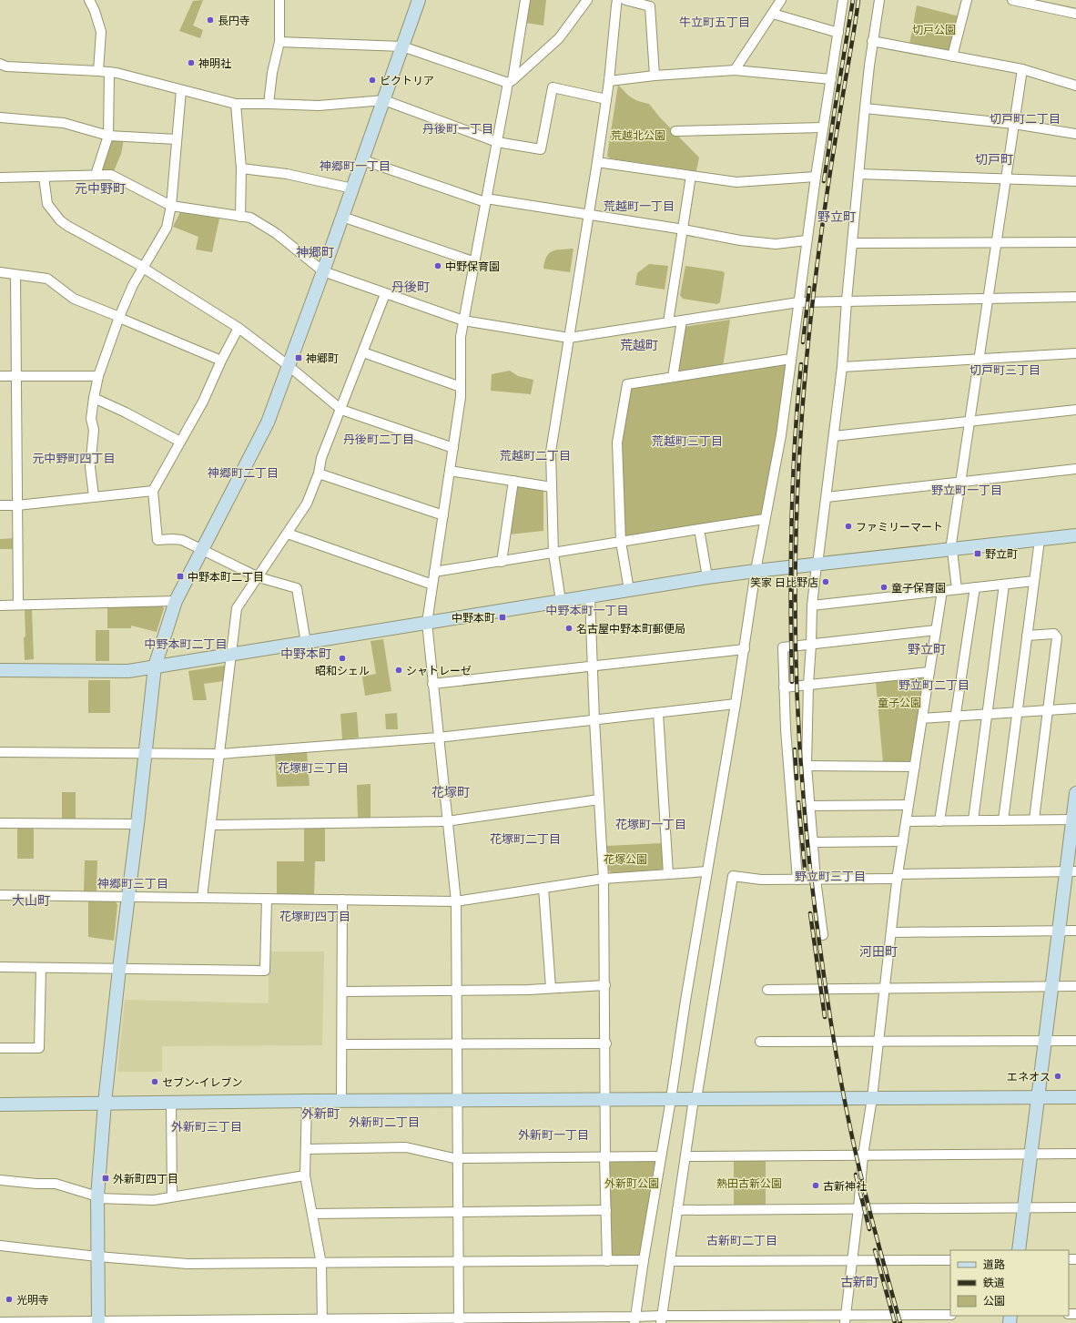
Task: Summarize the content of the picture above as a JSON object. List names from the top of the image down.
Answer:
{
  "districts": [
    "牛立町五丁目",
    "切戸町二丁目",
    "丹後町一丁目",
    "切戸町",
    "神郷町一丁目",
    "元中野町",
    "荒越町一丁目",
    "野立町",
    "神郷町",
    "丹後町",
    "荒越町",
    "切戸町三丁目",
    "丹後町二丁目",
    "荒越町三丁目",
    "荒越町二丁目",
    "元中野町四丁目",
    "神郷町二丁目",
    "野立町一丁目",
    "中野本町一丁目",
    "中野本町二丁目",
    "野立町",
    "中野本町",
    "野立町二丁目",
    "花塚町三丁目",
    "花塚町",
    "花塚町一丁目",
    "花塚町二丁目",
    "野立町三丁目",
    "神郷町三丁目",
    "大山町",
    "花塚町四丁目",
    "河田町",
    "外新町",
    "外新町二丁目",
    "外新町三丁目",
    "外新町一丁目",
    "古新町二丁目",
    "古新町"
  ],
  "parks": [
    "切戸公園",
    "荒越北公園",
    "童子公園",
    "花塚公園",
    "外新町公園",
    "熱田古新公園"
  ],
  "places": {
    "other": [
      "長円寺",
      "神明社",
      "ビクトリア",
      "中野保育園",
      "ファミリーマート",
      "笑家 日比野店",
      "童子保育園",
      "名古屋中野本町郵便局",
      "昭和シェル",
      "シャトレーゼ",
      "エネオス",
      "セブン-イレブン",
      "古新神社",
      "光明寺"
    ],
    "transit": [
      "神郷町",
      "野立町",
      "中野本町二丁目",
      "中野本町",
      "外新町四丁目"
    ]
  },
  "legend": ["道路", "鉄道", "公園"]
}
